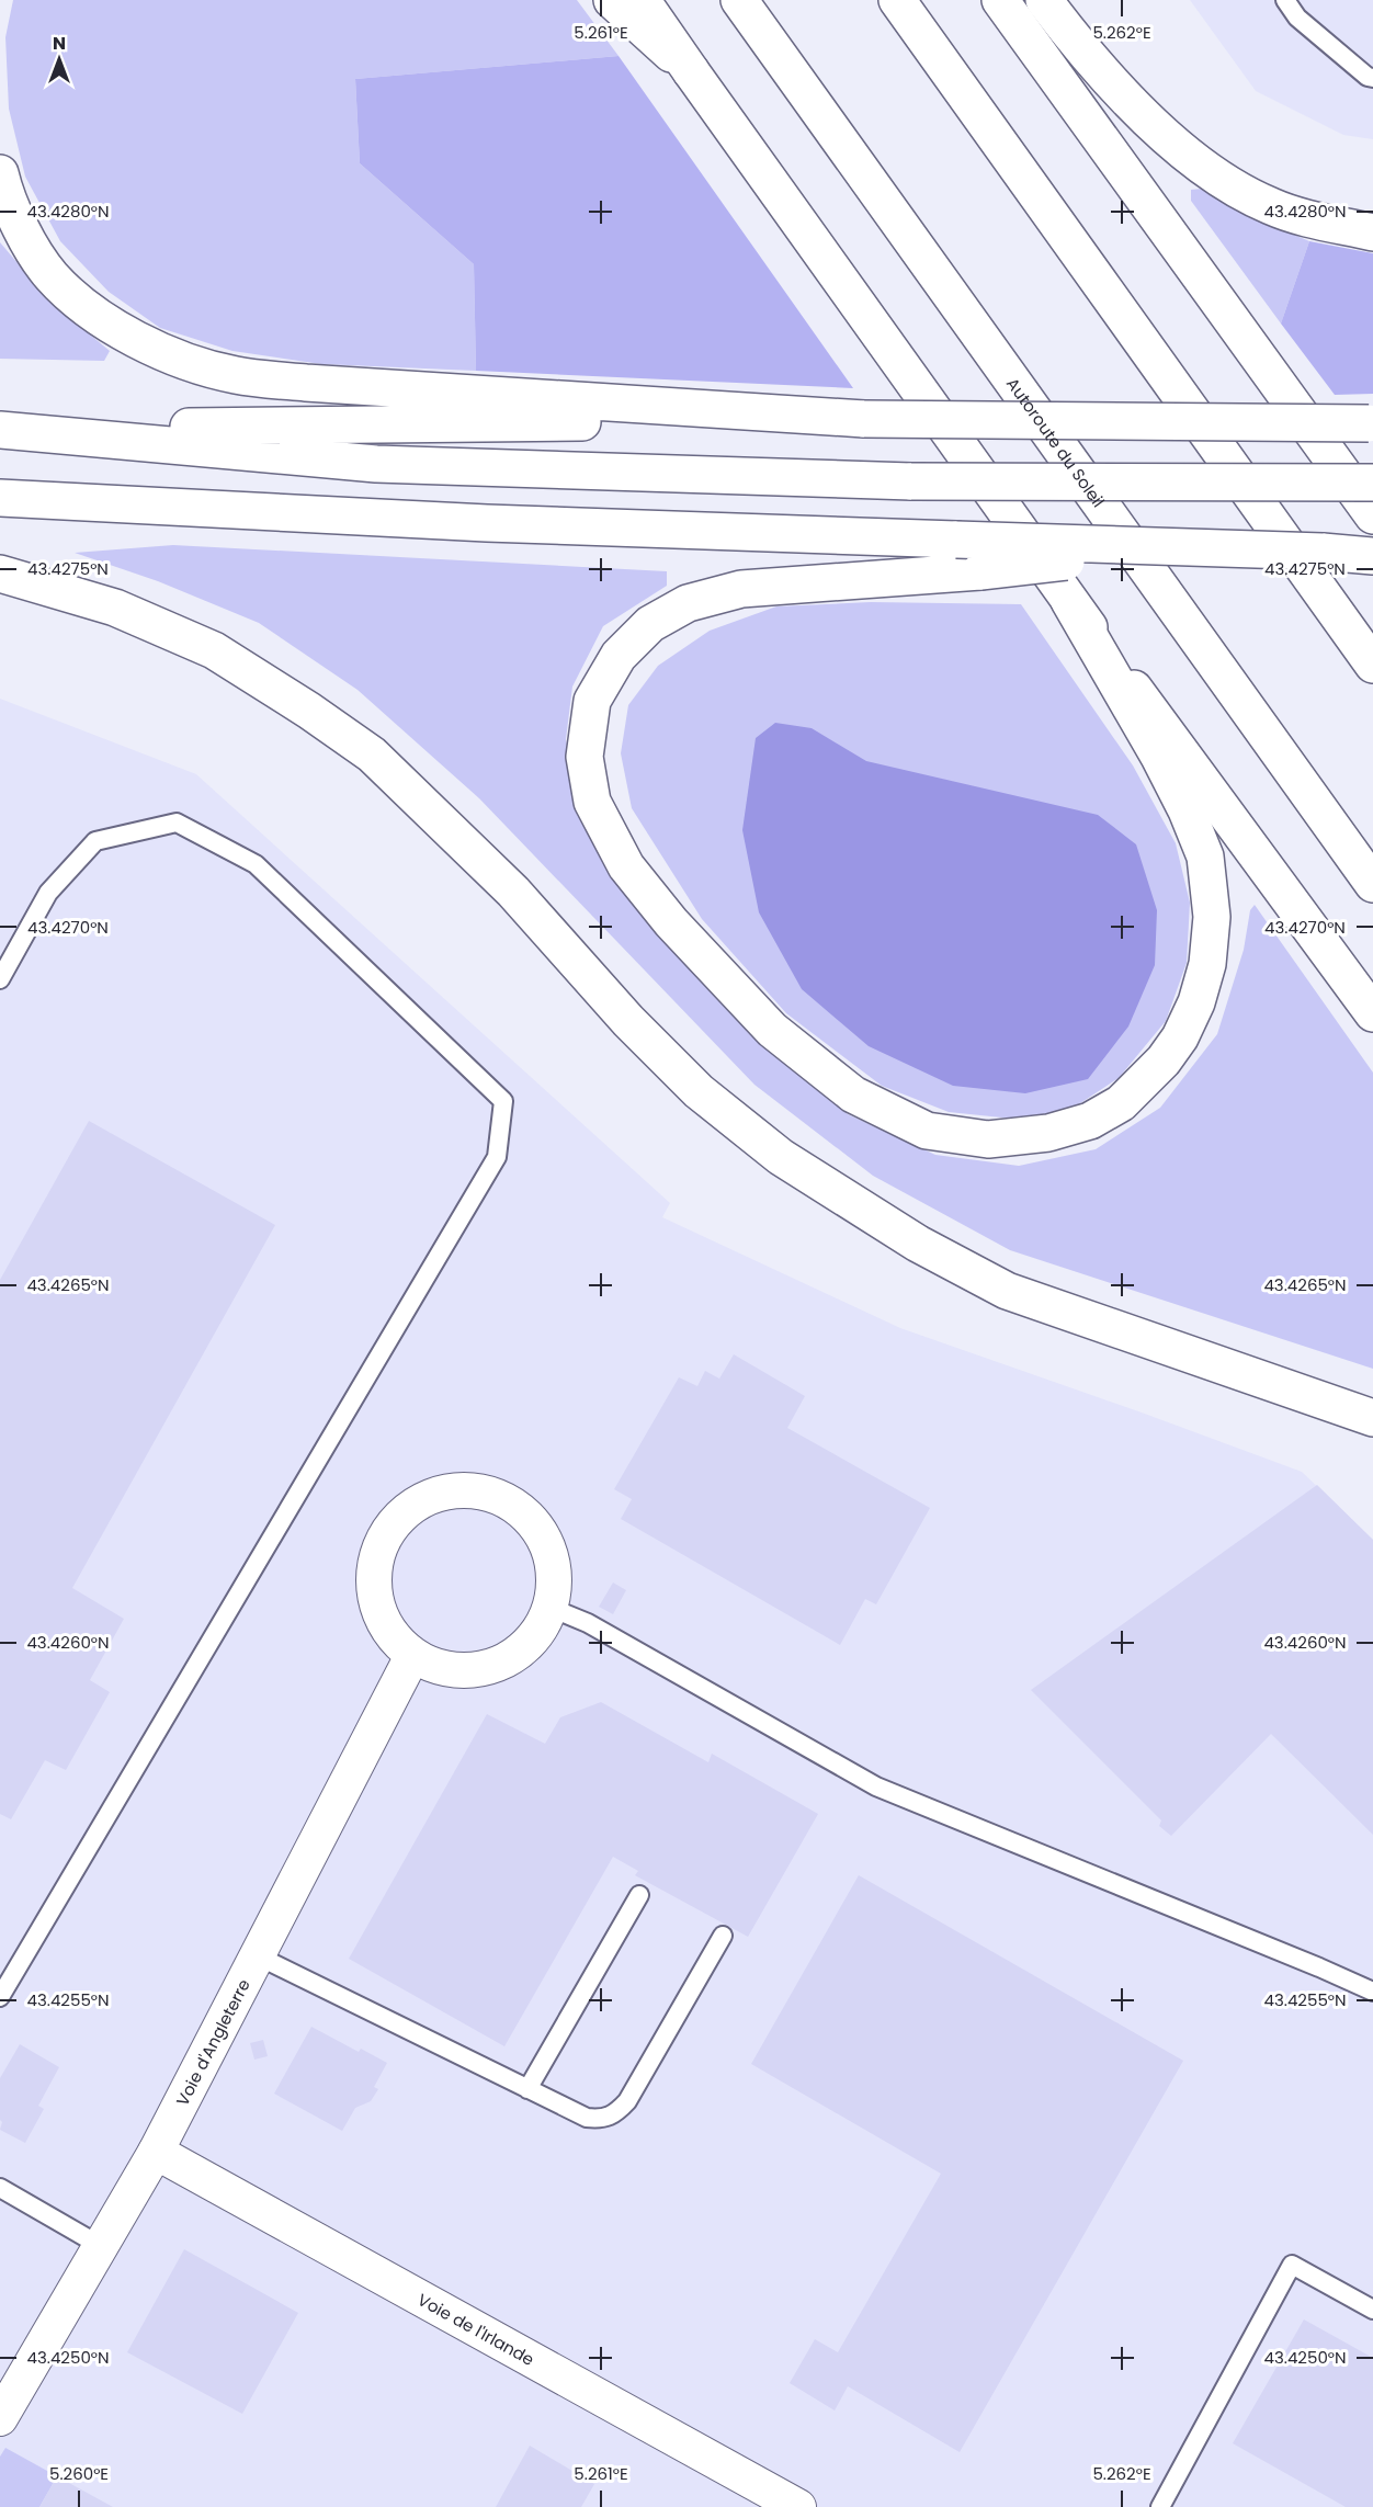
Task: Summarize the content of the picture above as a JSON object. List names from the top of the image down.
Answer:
{
  "streets": {
    "main road": ["Autoroute du Soleil"],
    "street": ["Voie d'Angleterre", "Voie de l'Irlande"]
  },
  "crossings": [
    ["Voie d'Angleterre", "Voie de l'Irlande"]
  ],
  "north": "top",
  "coordinates": [
    "5.261°E",
    "5.262°E",
    "43.4280°N",
    "43.4275°N",
    "43.4270°N",
    "43.4265°N",
    "43.4260°N",
    "43.4255°N",
    "43.4250°N",
    "5.260°E"
  ]
}
